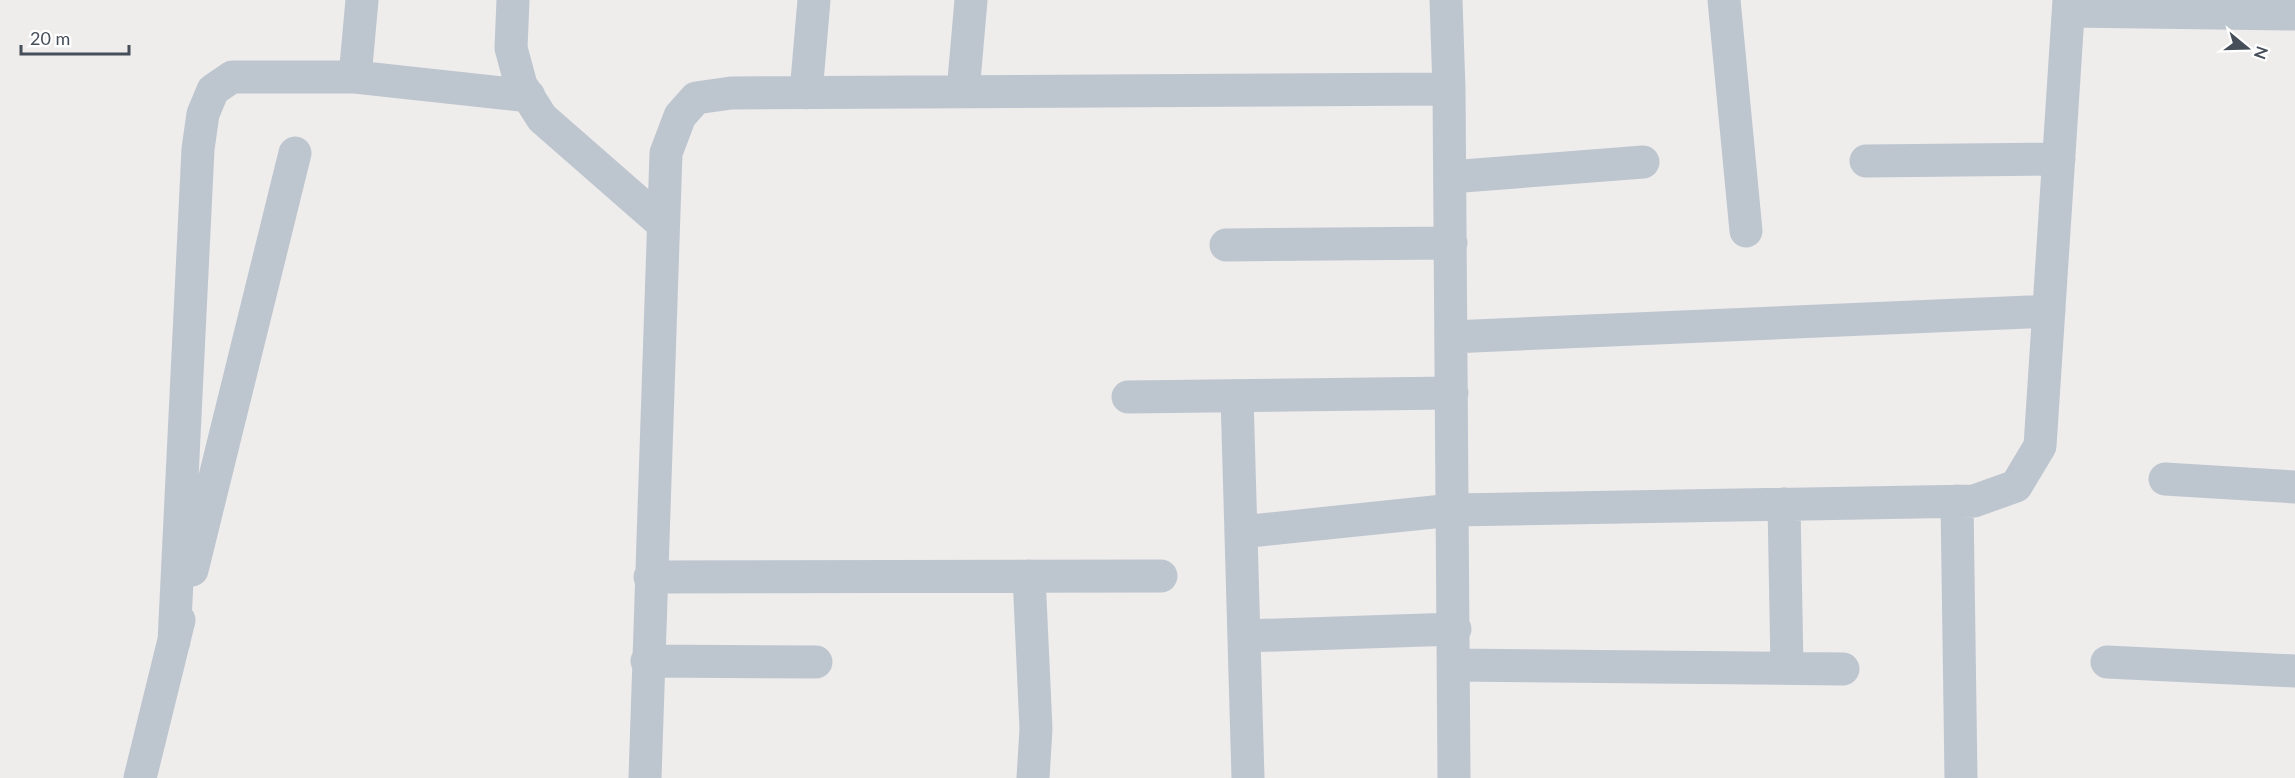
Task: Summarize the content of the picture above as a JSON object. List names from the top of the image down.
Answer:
{
  "scale_bar": "20 m",
  "north": "right"
}
